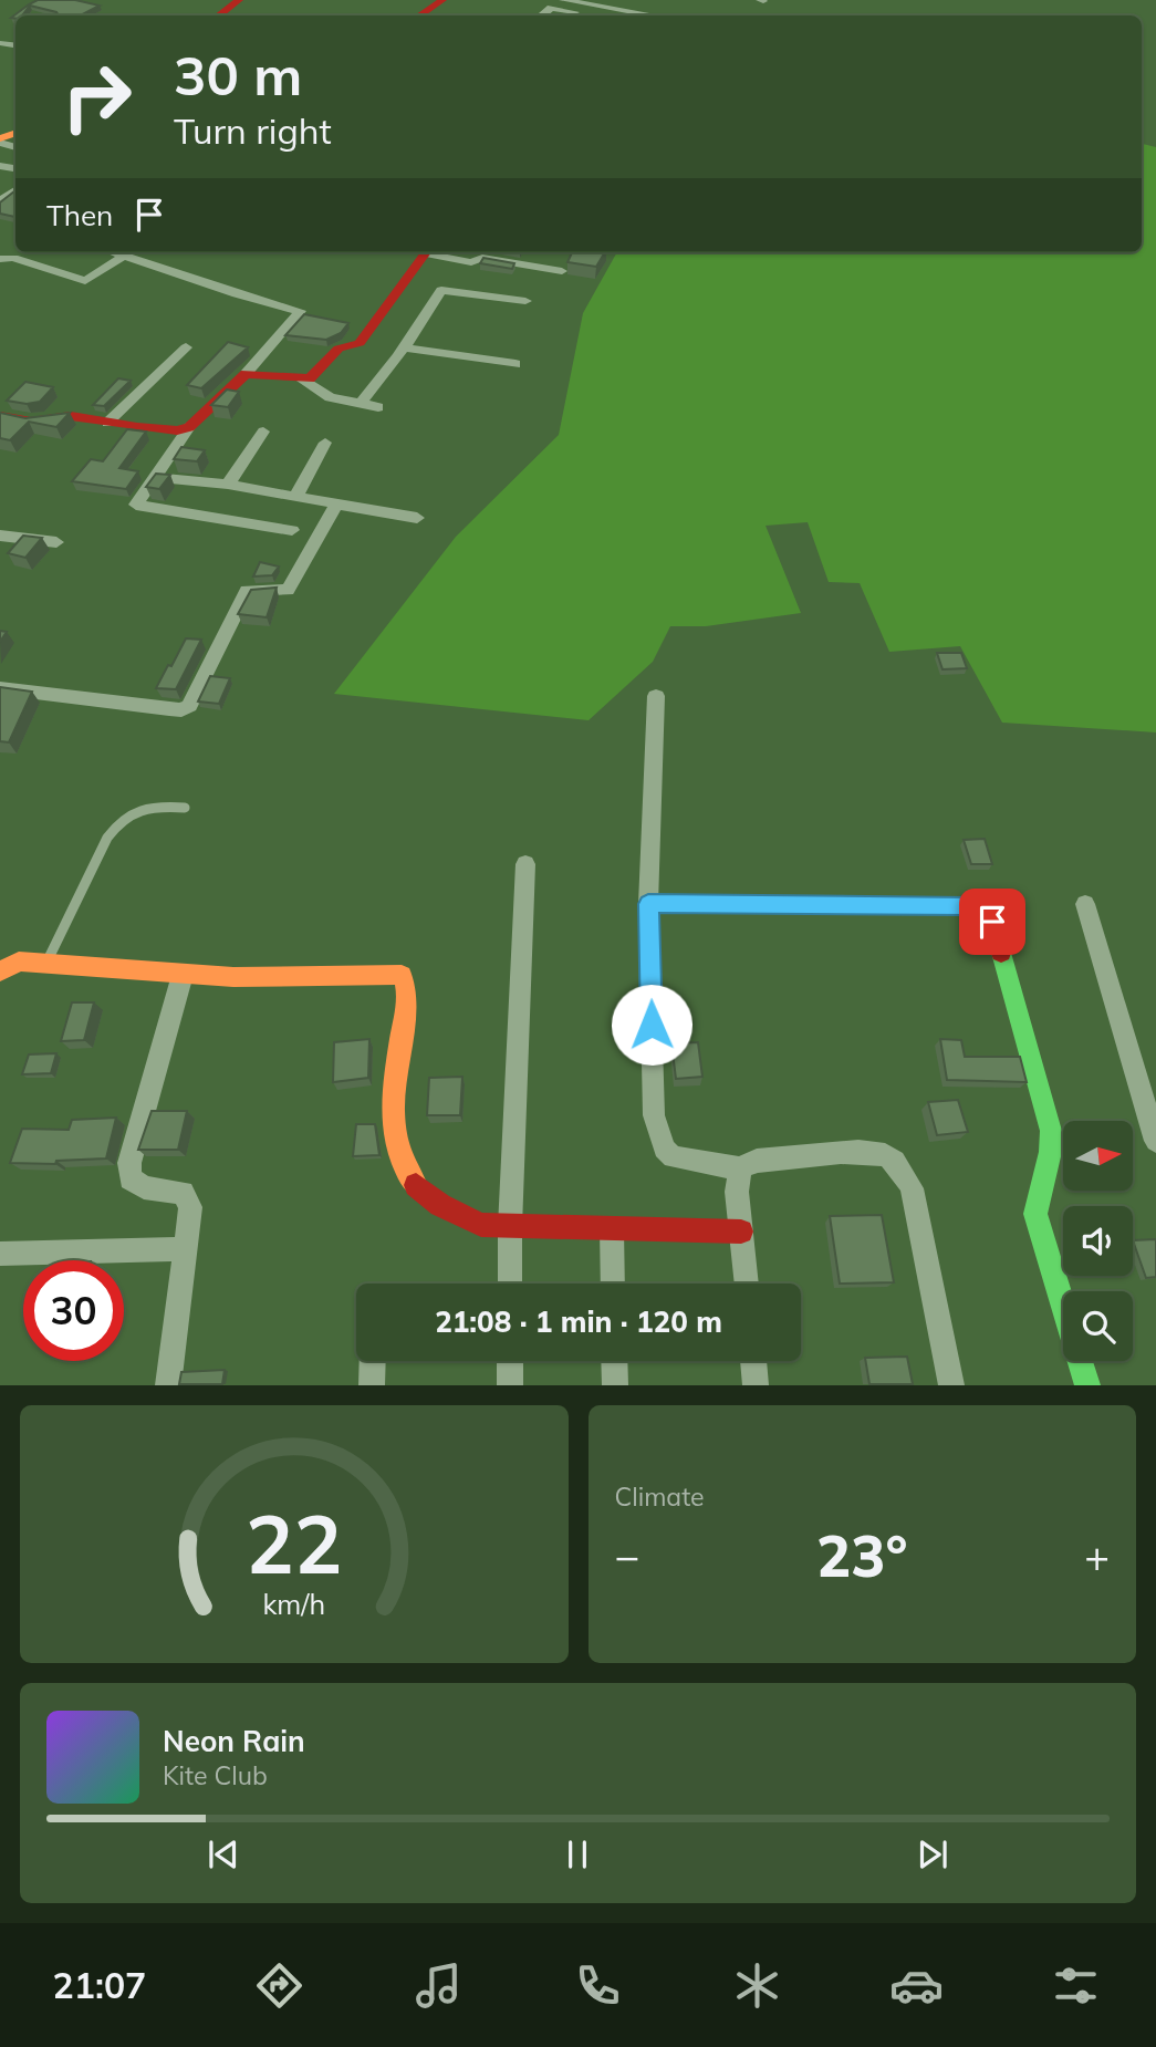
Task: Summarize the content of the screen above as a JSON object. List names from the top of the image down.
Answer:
{
  "north": "right",
  "page": {
    "turn": ["30 m", "Turn right"],
    "then": "Then",
    "limit": "30",
    "trip": "21:08 · 1 min · 120 m",
    "tile": "Climate",
    "heat": ["−", "23°", "+"],
    "song": ["Neon Rain", "Kite Club"],
    "tabs": "21:07",
    "gauge": ["22", "km/h"]
  }
}
